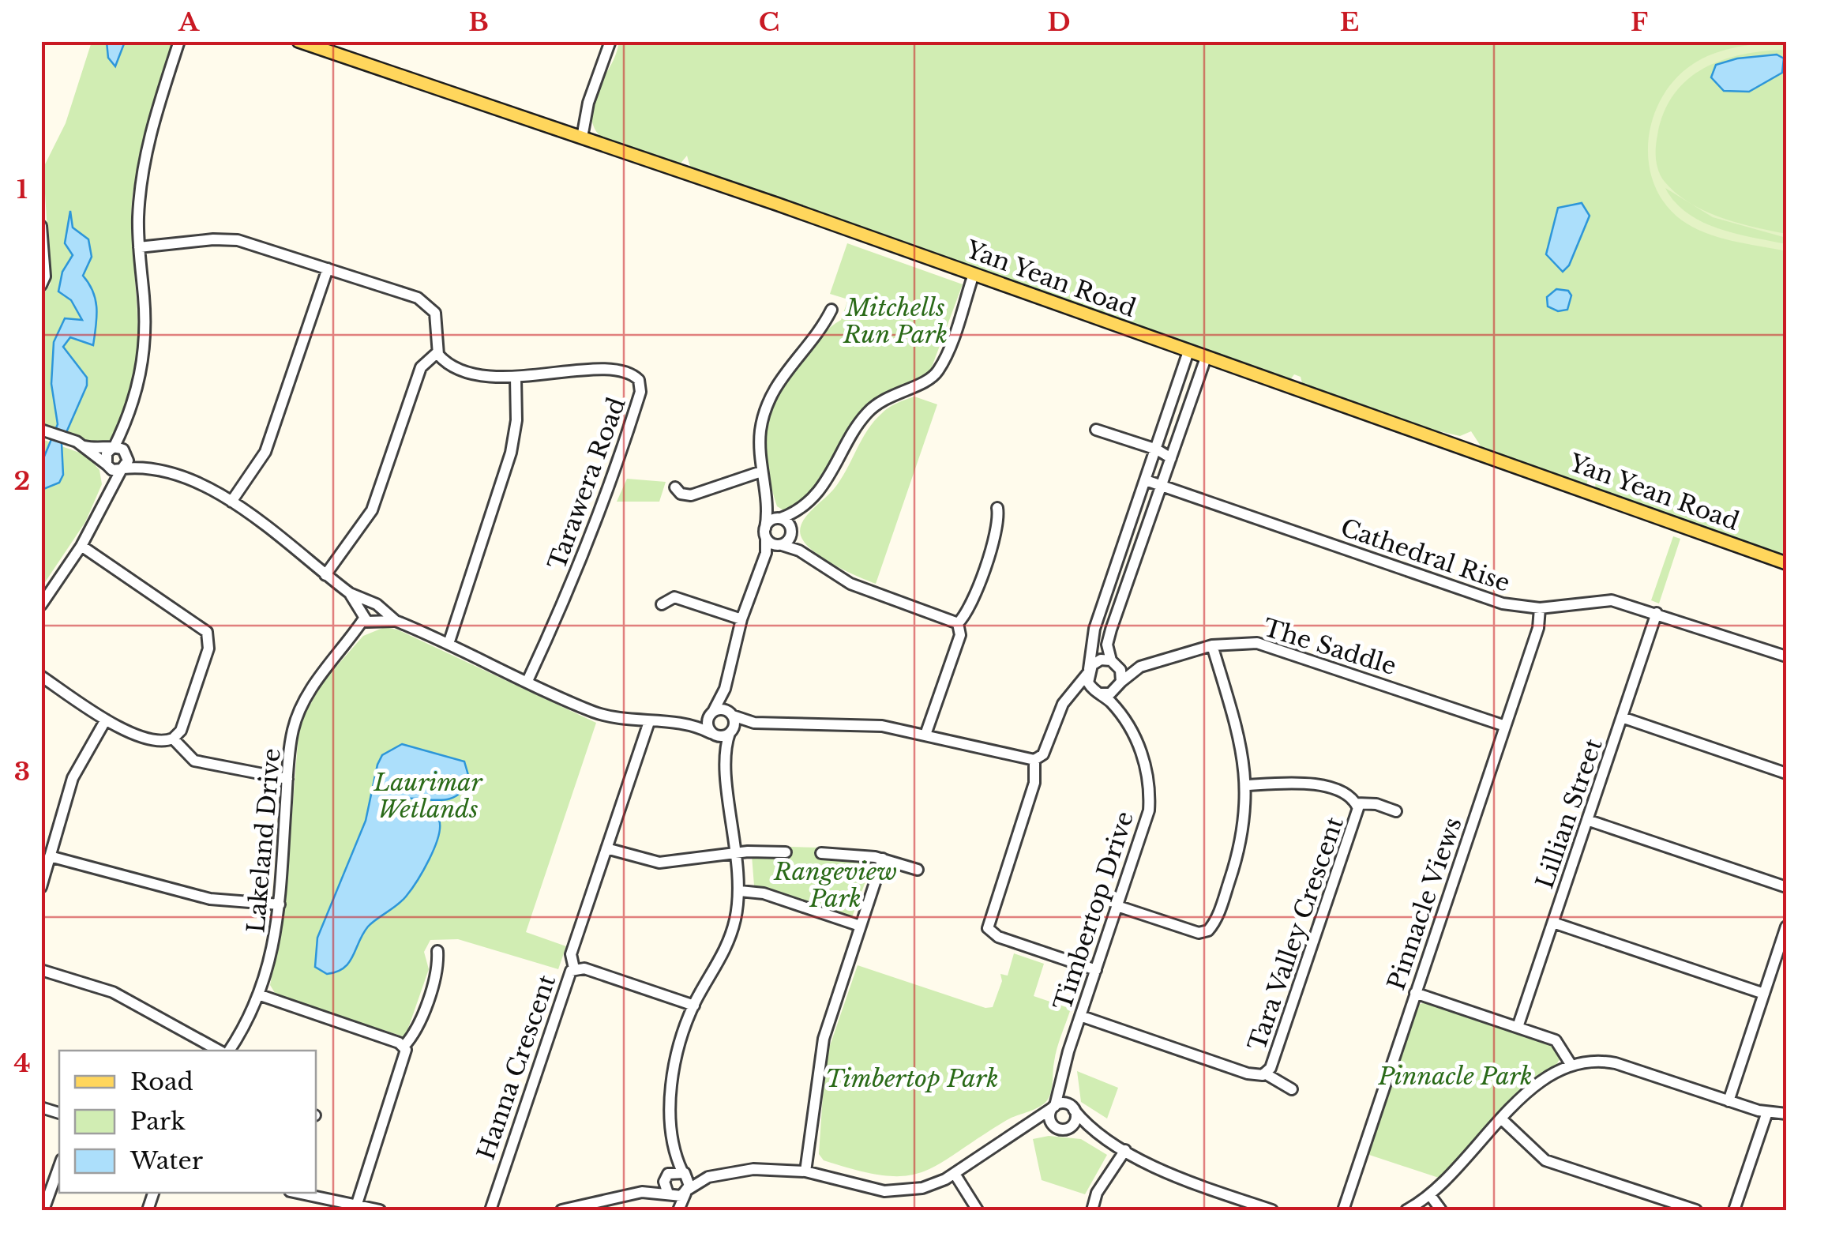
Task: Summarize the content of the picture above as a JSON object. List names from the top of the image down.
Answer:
{
  "streets": {
    "main road": ["Yan Yean Road"],
    "street": [
      "Tarawera Road",
      "Cathedral Rise",
      "The Saddle",
      "Lillian Street",
      "Lakeland Drive",
      "Pinnacle Views",
      "Timbertop Drive",
      "Tara Valley Crescent",
      "Hanna Crescent"
    ]
  },
  "crossings": [
    ["Cathedral Rise", "Lillian Street"],
    ["Cathedral Rise", "Pinnacle Views"],
    ["The Saddle", "Pinnacle Views"],
    ["The Saddle", "Timbertop Drive"],
    ["Timbertop Drive", "Tara Valley Crescent"]
  ],
  "parks": [
    "Mitchells Run Park",
    "Laurimar Wetlands",
    "Rangeview Park",
    "Pinnacle Park",
    "Timbertop Park"
  ],
  "legend": ["Road", "Park", "Water"],
  "grid": {
    "columns": [
      "A",
      "B",
      "C",
      "D",
      "E",
      "F"
    ],
    "rows": [
      "1",
      "2",
      "3",
      "4"
    ]
  }
}
